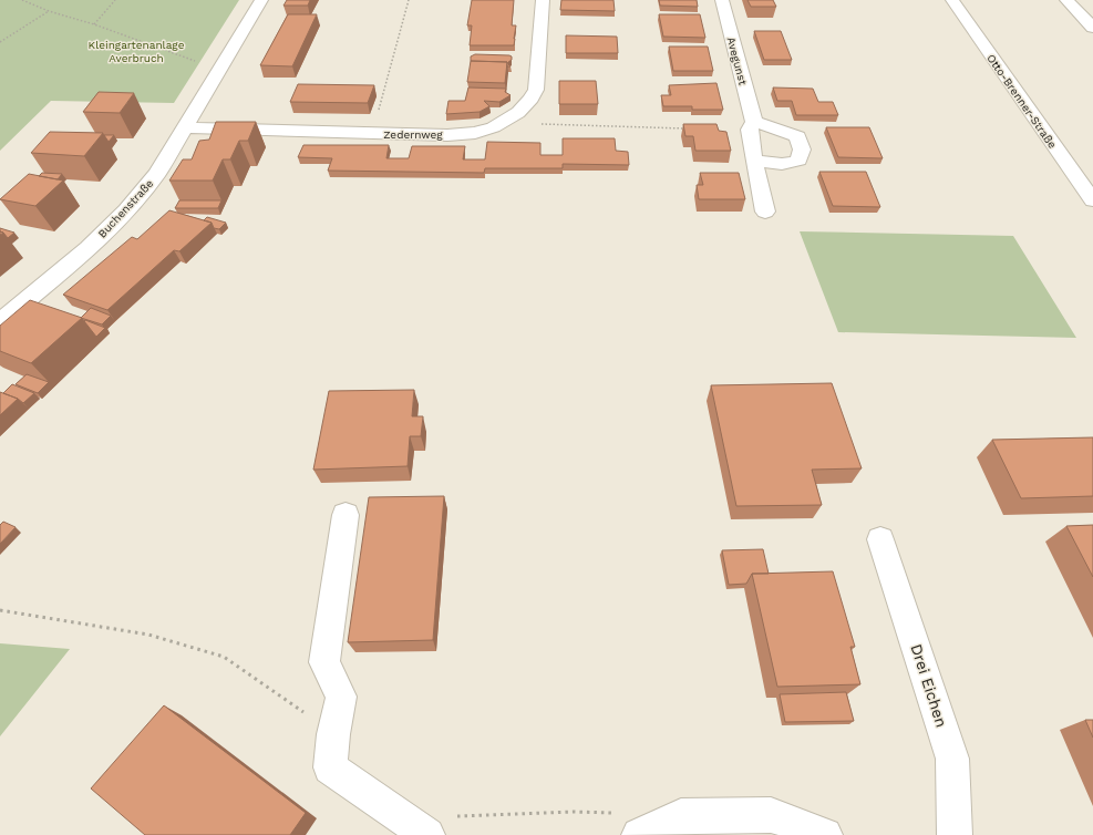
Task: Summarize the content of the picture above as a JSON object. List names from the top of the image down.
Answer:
{
  "streets": {
    "street": [
      "Avegunst",
      "Otto-Brenner-Straße",
      "Zedernweg",
      "Buchenstraße",
      "Drei Eichen"
    ]
  },
  "crossings": [
    ["Zedernweg", "Buchenstraße"]
  ],
  "parks": ["Kleingartenanlage Averbruch"]
}
